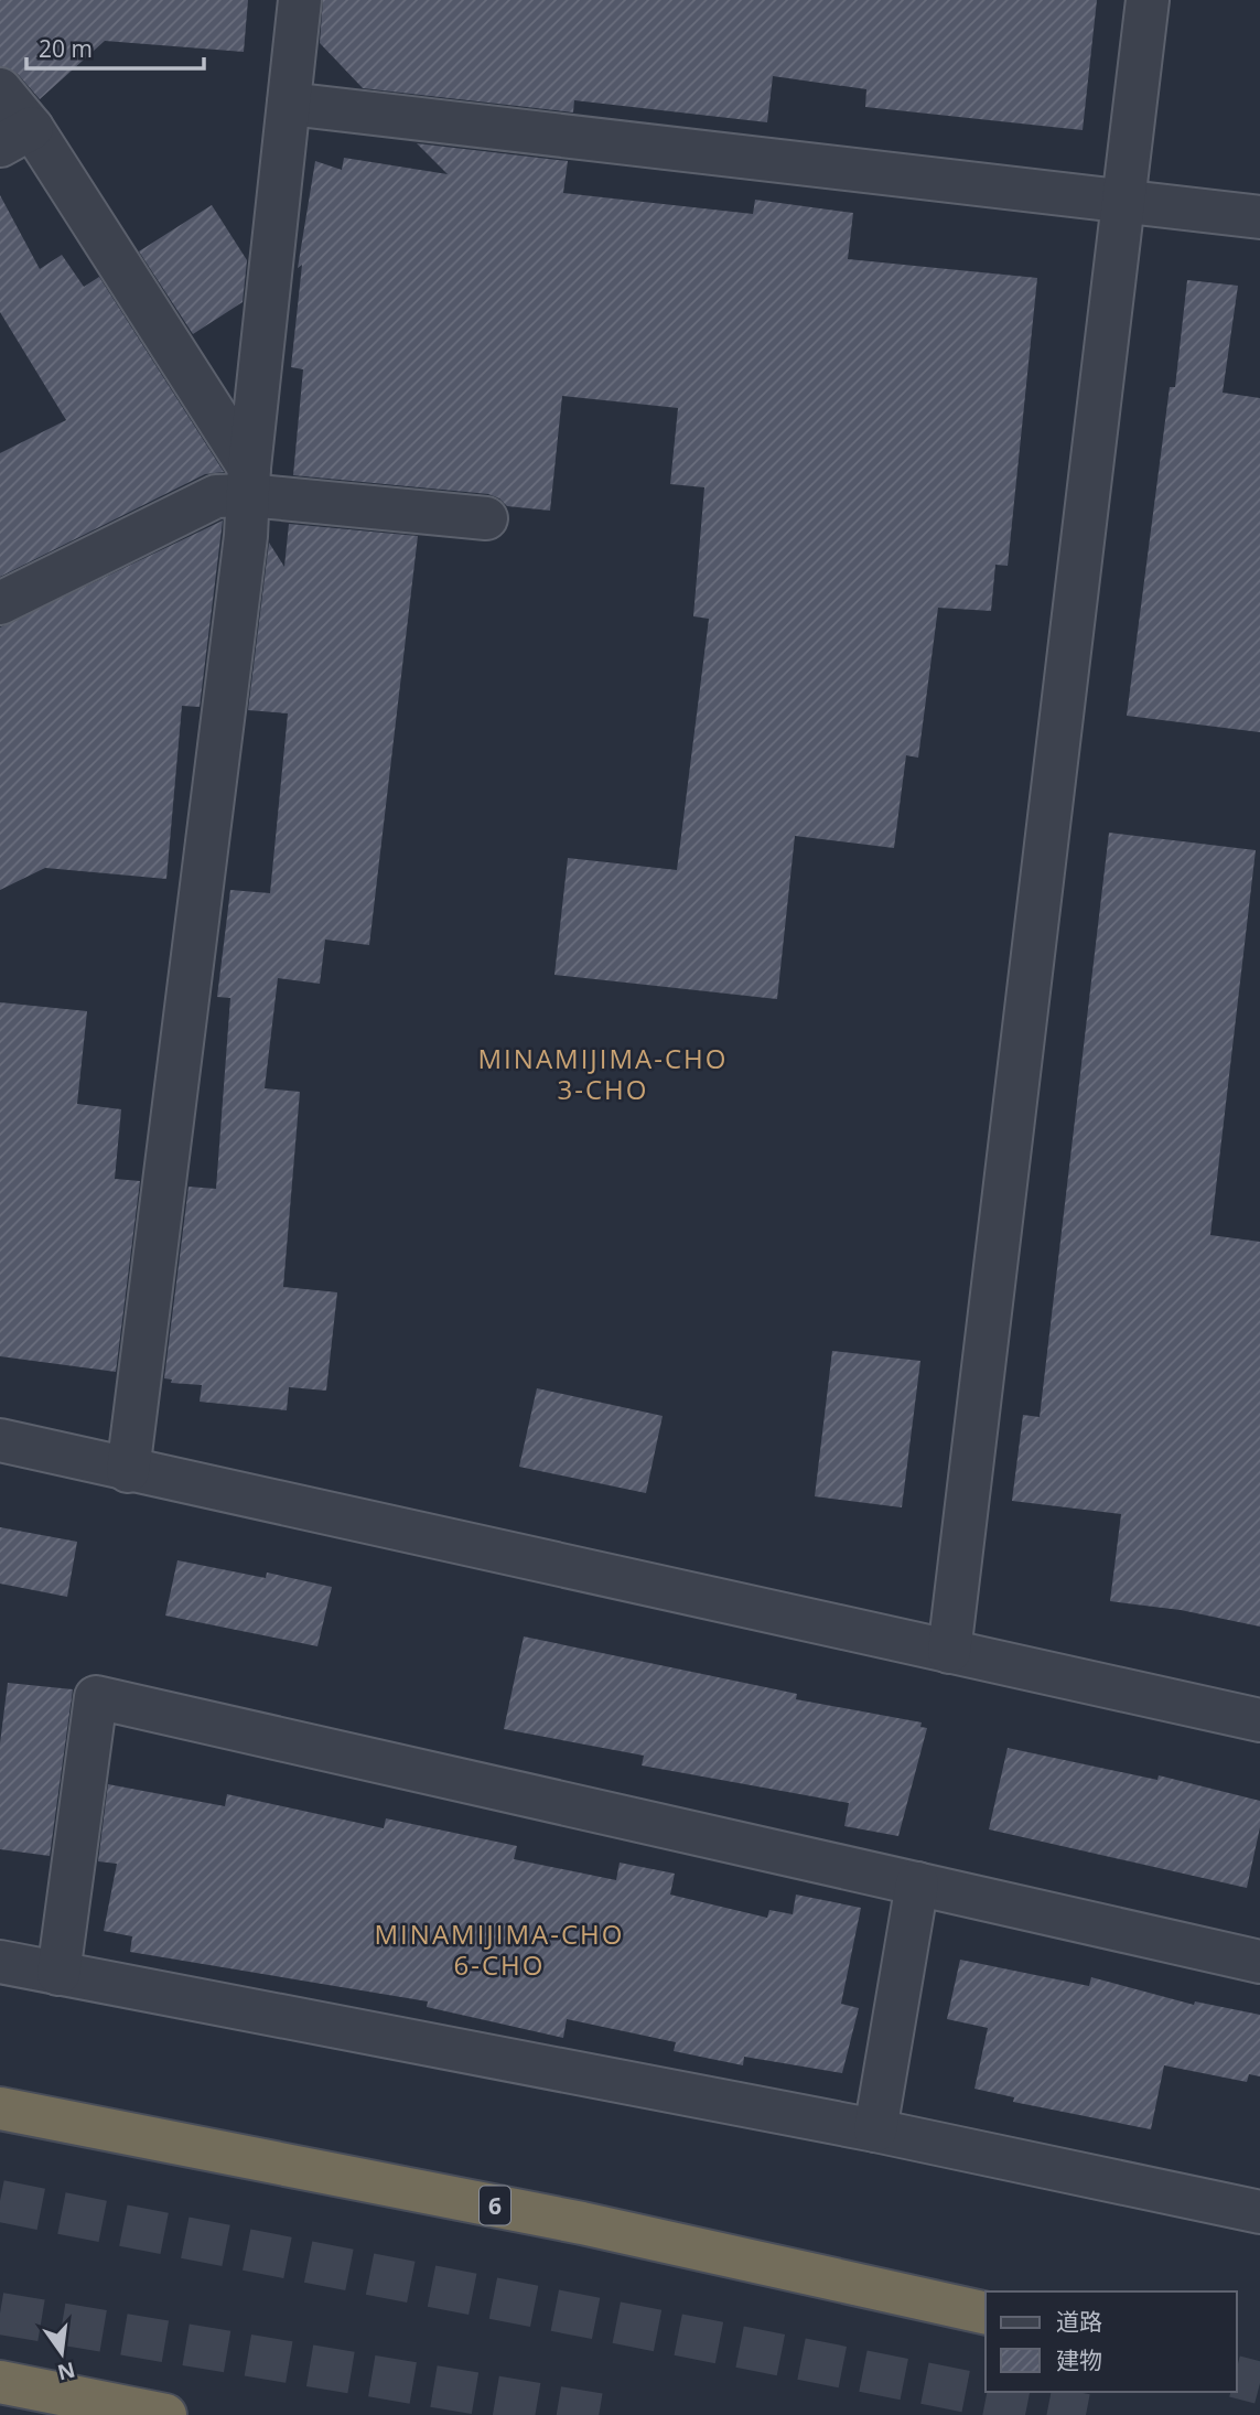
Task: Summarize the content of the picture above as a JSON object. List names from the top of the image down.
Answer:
{
  "streets": {
    "highway": ["6"]
  },
  "districts": ["MINAMIJIMA-CHO 3-CHO", "MINAMIJIMA-CHO 6-CHO"],
  "legend": ["道路", "建物"],
  "scale_bar": "20 m",
  "north": "bottom"
}
